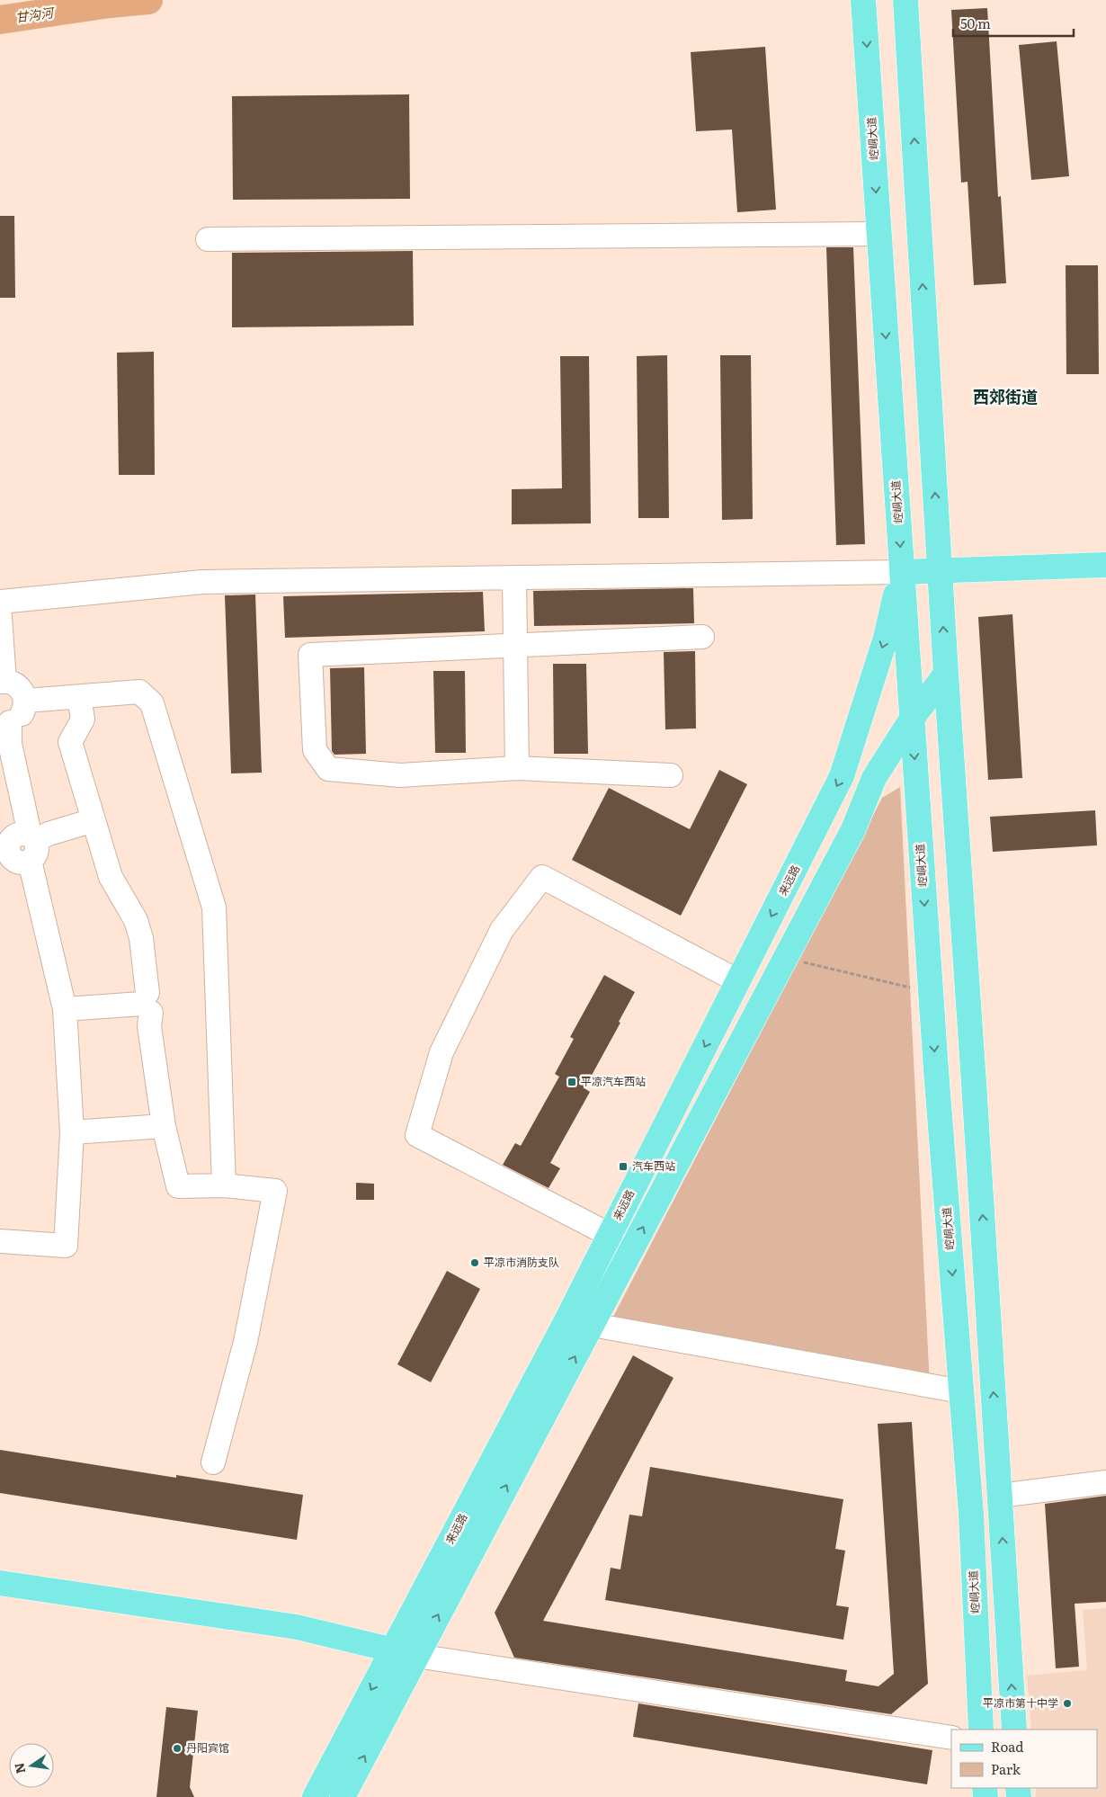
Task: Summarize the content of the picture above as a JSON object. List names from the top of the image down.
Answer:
{
  "streets": {
    "main road": ["崆峒大道", "来远路"]
  },
  "crossings": [
    ["崆峒大道", "来远路"]
  ],
  "districts": ["西郊街道"],
  "water": ["甘沟河"],
  "places": {
    "transit": ["平凉汽车西站", "汽车西站"],
    "other": ["平凉市消防支队", "平凉市第十中学", "丹阳宾馆"]
  },
  "legend": ["Road", "Park"],
  "scale_bar": "50 m",
  "north": "left"
}
